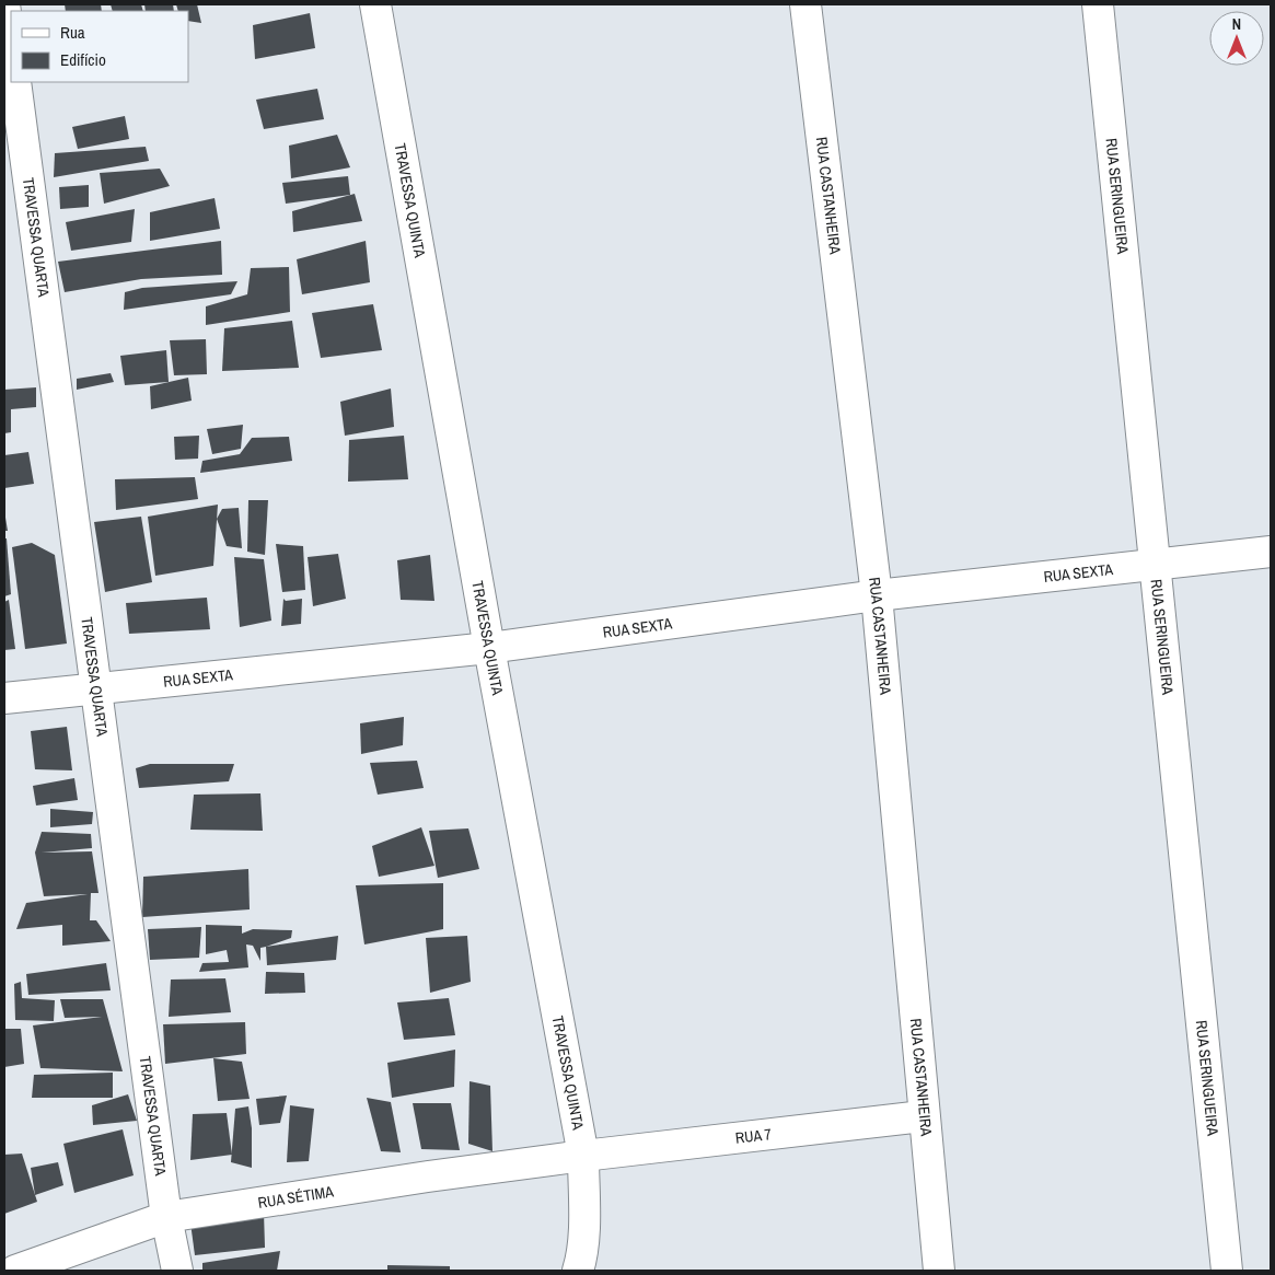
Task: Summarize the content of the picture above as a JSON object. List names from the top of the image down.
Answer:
{
  "streets": {
    "street": [
      "RUA SERINGUEIRA",
      "RUA CASTANHEIRA",
      "TRAVESSA QUINTA",
      "TRAVESSA QUARTA",
      "RUA SEXTA",
      "RUA 7",
      "RUA SÉTIMA"
    ]
  },
  "crossings": [
    ["RUA SERINGUEIRA", "RUA SEXTA"],
    ["RUA CASTANHEIRA", "RUA SEXTA"],
    ["RUA CASTANHEIRA", "RUA 7"],
    ["TRAVESSA QUINTA", "RUA SEXTA"],
    ["TRAVESSA QUINTA", "RUA 7"],
    ["TRAVESSA QUINTA", "RUA SÉTIMA"],
    ["TRAVESSA QUARTA", "RUA SEXTA"],
    ["TRAVESSA QUARTA", "RUA SÉTIMA"],
    ["RUA 7", "RUA SÉTIMA"]
  ],
  "legend": ["Rua", "Edifício"],
  "north": "top"
}
